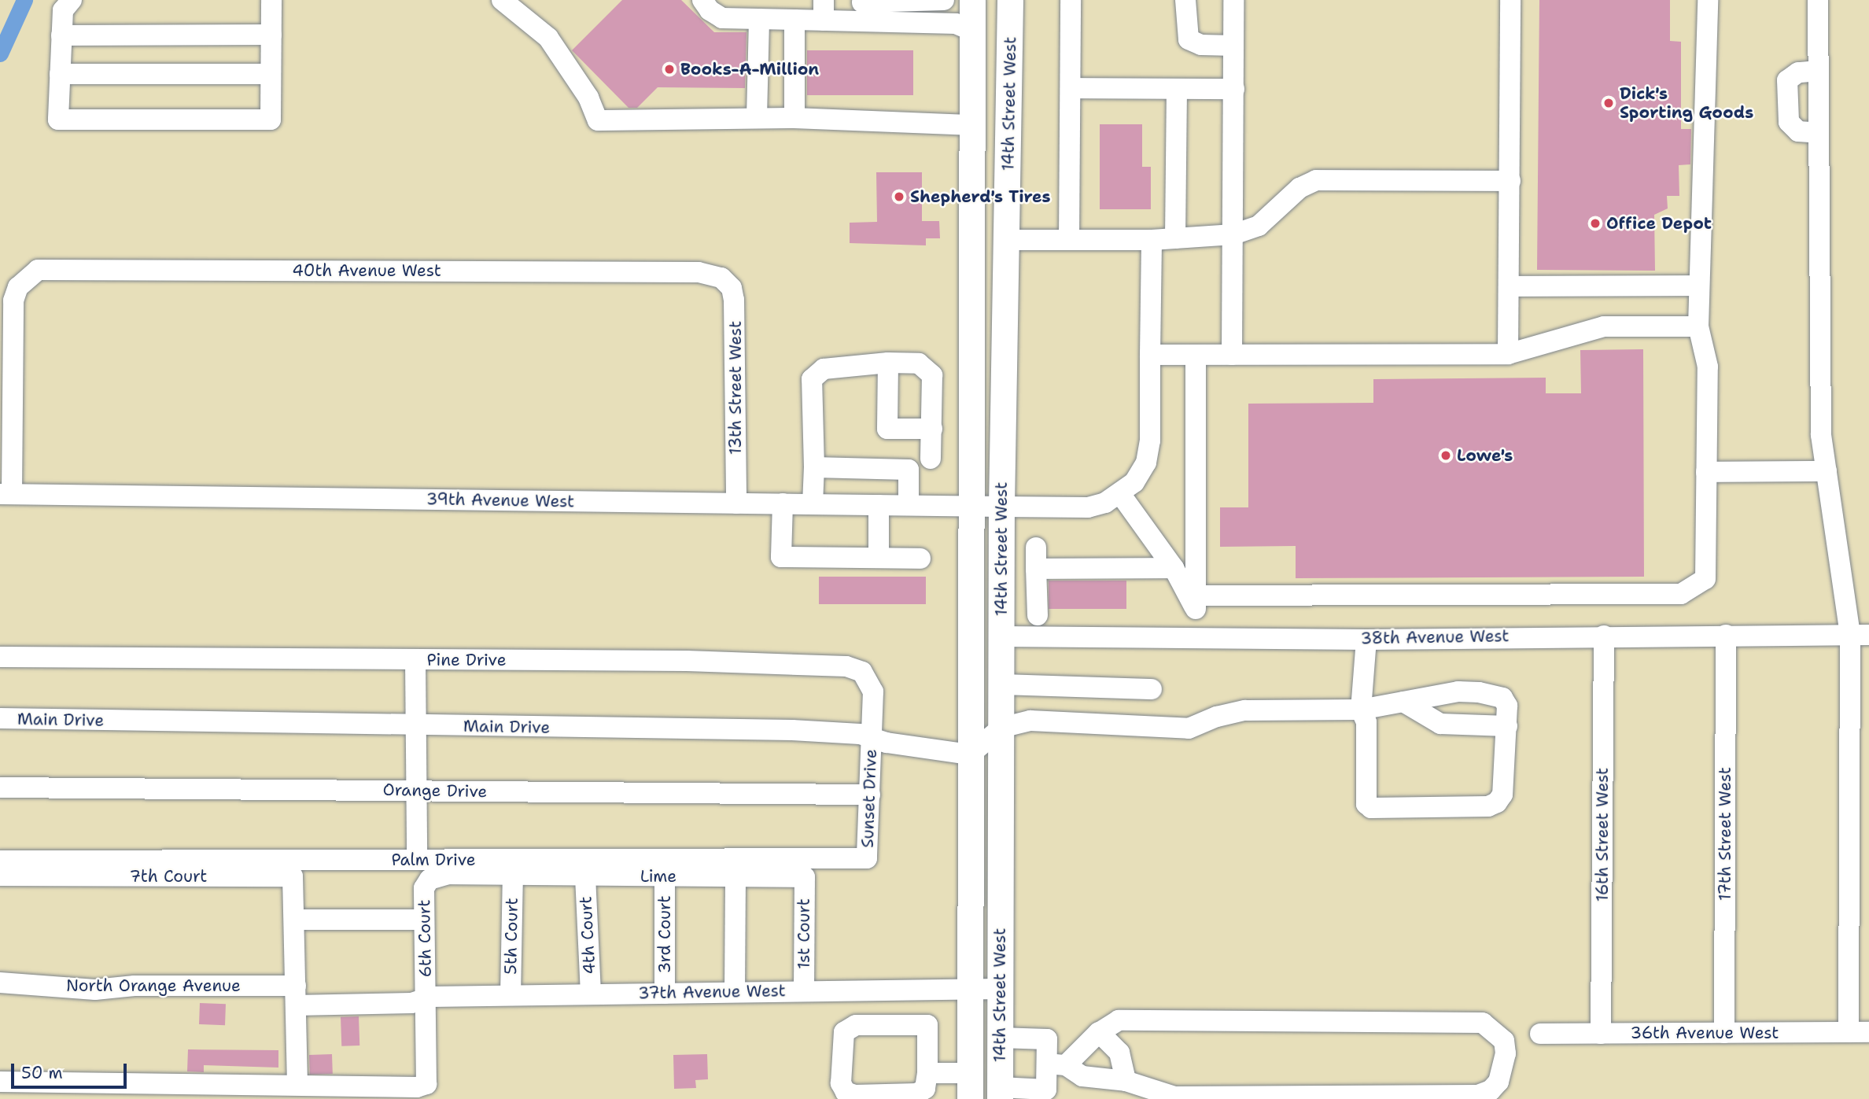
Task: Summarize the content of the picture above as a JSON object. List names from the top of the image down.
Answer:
{
  "streets": {
    "main road": ["14th Street West"],
    "street": [
      "40th Avenue West",
      "13th Street West",
      "39th Avenue West",
      "38th Avenue West",
      "Pine Drive",
      "Main Drive",
      "Orange Drive",
      "Sunset Drive",
      "17th Street West",
      "16th Street West",
      "Palm Drive",
      "7th Court",
      "Lime",
      "1st Court",
      "3rd Court",
      "4th Court",
      "5th Court",
      "6th Court",
      "North Orange Avenue",
      "37th Avenue West",
      "36th Avenue West"
    ]
  },
  "crossings": [
    ["14th Street West", "39th Avenue West"],
    ["14th Street West", "38th Avenue West"],
    ["14th Street West", "Main Drive"],
    ["14th Street West", "37th Avenue West"],
    ["40th Avenue West", "13th Street West"],
    ["40th Avenue West", "39th Avenue West"],
    ["13th Street West", "39th Avenue West"],
    ["38th Avenue West", "17th Street West"],
    ["38th Avenue West", "16th Street West"],
    ["Pine Drive", "Main Drive"],
    ["Pine Drive", "Sunset Drive"],
    ["Main Drive", "Sunset Drive"],
    ["Orange Drive", "Sunset Drive"],
    ["Sunset Drive", "Palm Drive"],
    ["17th Street West", "36th Avenue West"],
    ["16th Street West", "36th Avenue West"],
    ["Lime", "1st Court"],
    ["Lime", "3rd Court"],
    ["Lime", "4th Court"],
    ["Lime", "5th Court"],
    ["Lime", "6th Court"],
    ["1st Court", "37th Avenue West"],
    ["3rd Court", "37th Avenue West"],
    ["4th Court", "37th Avenue West"],
    ["5th Court", "6th Court"],
    ["5th Court", "37th Avenue West"],
    ["6th Court", "37th Avenue West"],
    ["North Orange Avenue", "37th Avenue West"]
  ],
  "places": [
    "Books-A-Million",
    "Dick's Sporting Goods",
    "Shepherd's Tires",
    "Office Depot",
    "Lowe's"
  ],
  "scale_bar": "50 m"
}
